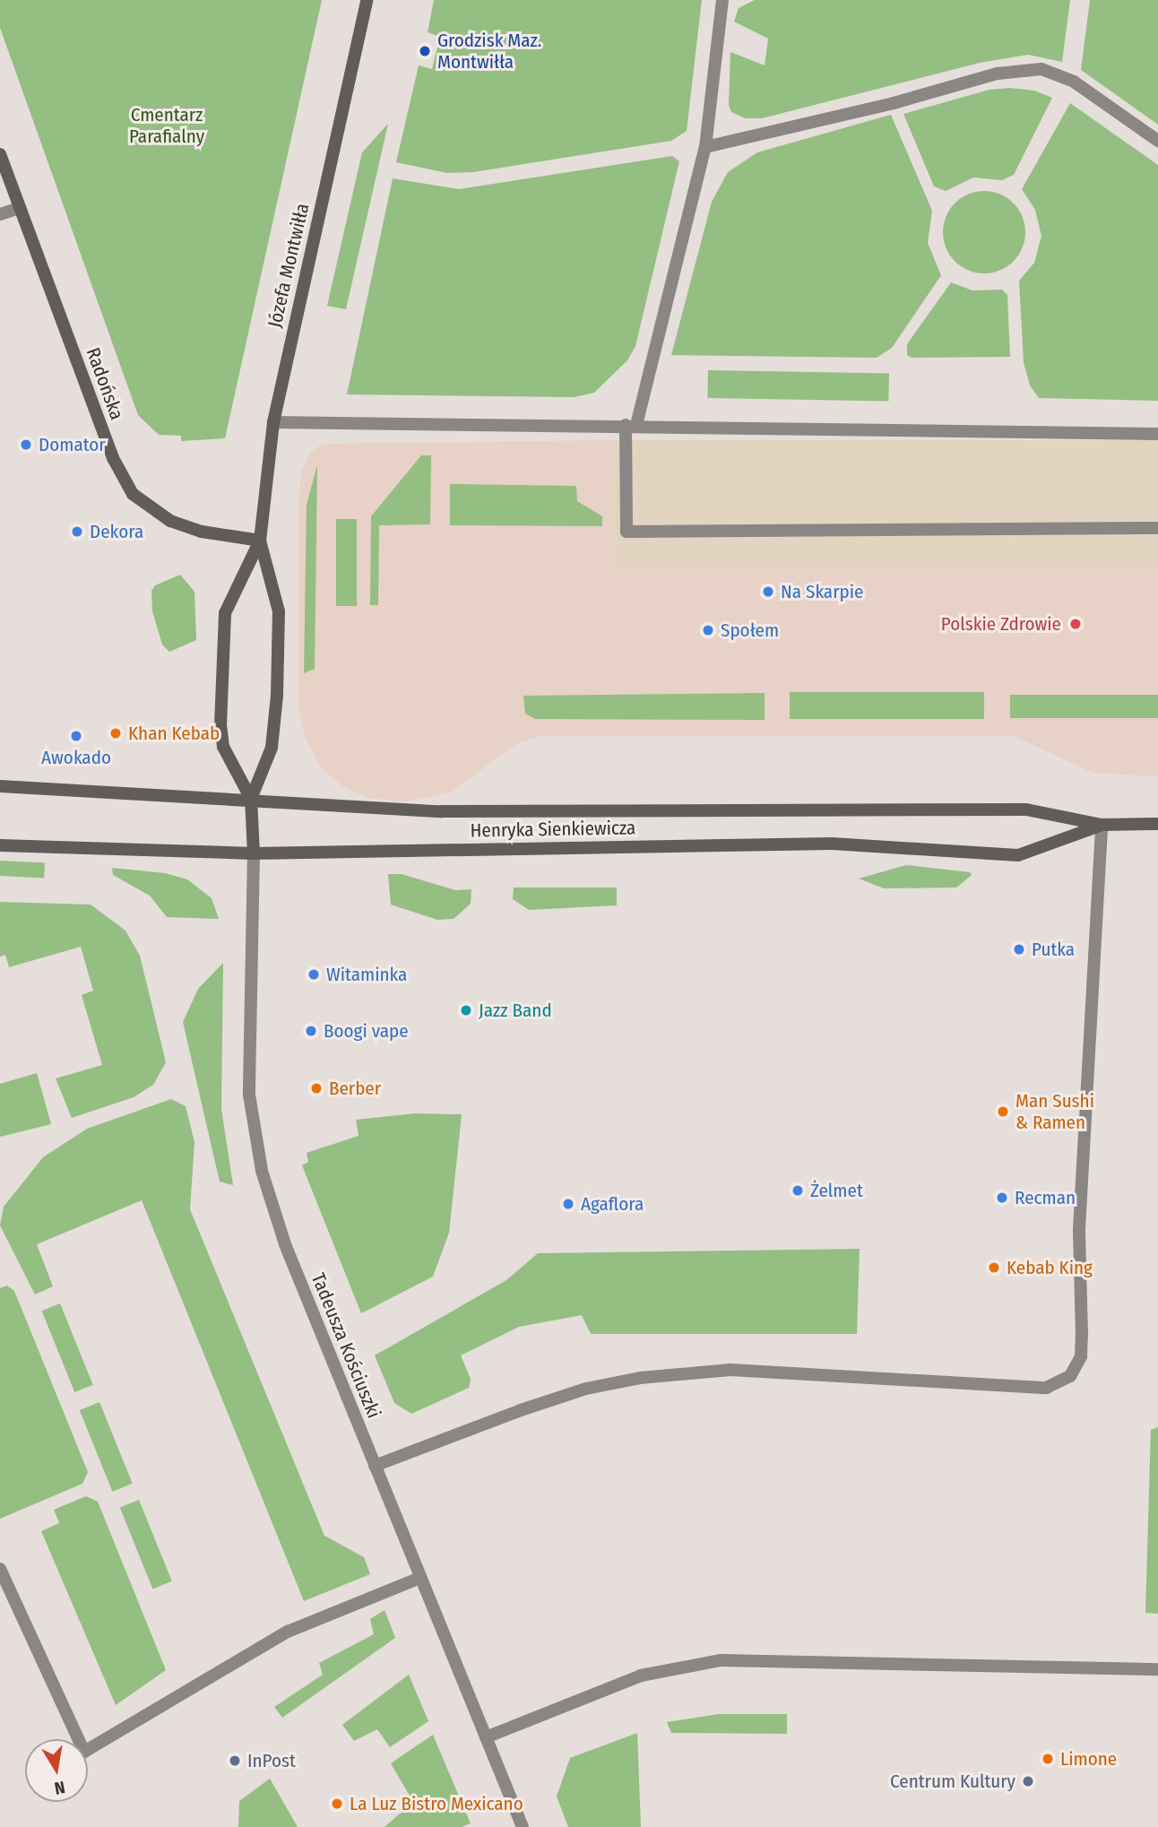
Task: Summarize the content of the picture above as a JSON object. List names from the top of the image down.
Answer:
{
  "streets": {
    "main road": ["Józefa Montwiłła", "Radońska", "Henryka Sienkiewicza"],
    "street": ["Tadeusza Kościuszki"]
  },
  "crossings": [
    ["Józefa Montwiłła", "Radońska"],
    ["Józefa Montwiłła", "Henryka Sienkiewicza"],
    ["Józefa Montwiłła", "Tadeusza Kościuszki"],
    ["Henryka Sienkiewicza", "Tadeusza Kościuszki"]
  ],
  "parks": ["Cmentarz Parafialny"],
  "places": [
    "Grodzisk Maz. Montwiłła",
    "Domator",
    "Dekora",
    "Na Skarpie",
    "Polskie Zdrowie",
    "Społem",
    "Khan Kebab",
    "Awokado",
    "Putka",
    "Witaminka",
    "Jazz Band",
    "Boogi vape",
    "Berber",
    "Man Sushi & Ramen",
    "Żelmet",
    "Recman",
    "Agaflora",
    "Kebab King",
    "Limone",
    "InPost",
    "Centrum Kultury",
    "La Luz Bistro Mexicano"
  ],
  "north": "bottom"
}
